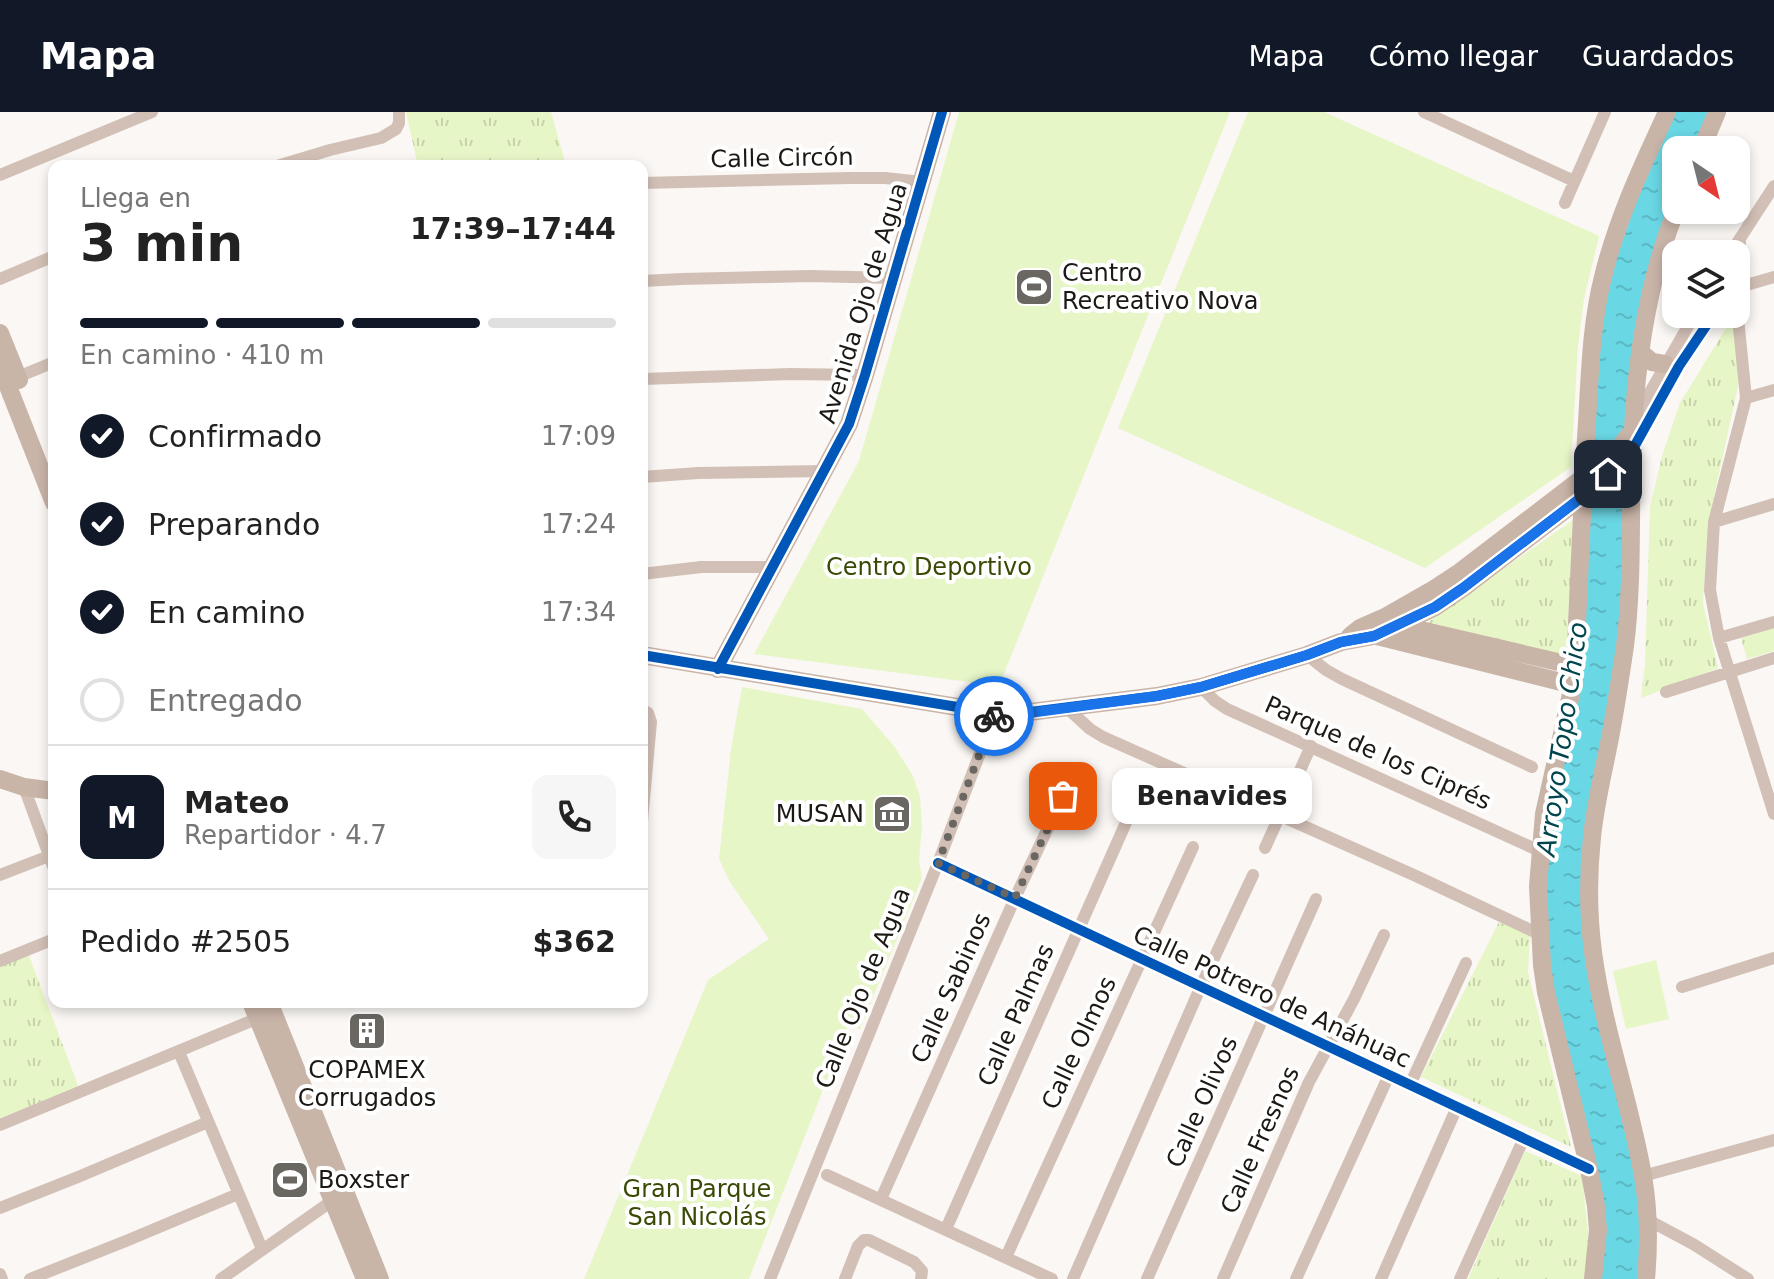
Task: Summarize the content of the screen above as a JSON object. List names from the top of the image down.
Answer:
{
  "streets": {
    "street": [
      "Calle Circón",
      "Avenida Ojo de Agua",
      "Parque de los Ciprés",
      "Calle Ojo de Agua",
      "Calle Sabinos",
      "Calle Potrero de Anáhuac",
      "Calle Palmas",
      "Calle Olmos",
      "Calle Olivos",
      "Calle Fresnos"
    ]
  },
  "crossings": [
    ["Calle Circón", "Avenida Ojo de Agua"],
    ["Calle Ojo de Agua", "Calle Potrero de Anáhuac"],
    ["Calle Sabinos", "Calle Potrero de Anáhuac"],
    ["Calle Potrero de Anáhuac", "Calle Palmas"],
    ["Calle Potrero de Anáhuac", "Calle Olmos"],
    ["Calle Potrero de Anáhuac", "Calle Olivos"],
    ["Calle Potrero de Anáhuac", "Calle Fresnos"]
  ],
  "water": ["Arroyo Topo Chico"],
  "parks": ["Centro Deportivo", "Gran Parque San Nicolás"],
  "places": {
    "sports": ["Centro Recreativo Nova", "Boxster"],
    "other": ["Benavides"],
    "museum": ["MUSAN"],
    "building": ["COPAMEX Corrugados"]
  },
  "north": "bottom right",
  "page": {
    "header": "Mapa",
    "nav": ["Mapa", "Cómo llegar", "Guardados"],
    "heading": ["3 min", "Llega en", "17:39–17:44"],
    "panel": [
      "Mateo",
      "Repartidor · 4.7",
      "Pedido #2505",
      "$362"
    ],
    "bar": "En camino · 410 m",
    "list": [
      ["Confirmado", "17:09"],
      ["Preparando", "17:24"],
      ["En camino", "17:34"],
      "Entregado"
    ],
    "bubble": "Benavides",
    "round": "M"
  }
}
